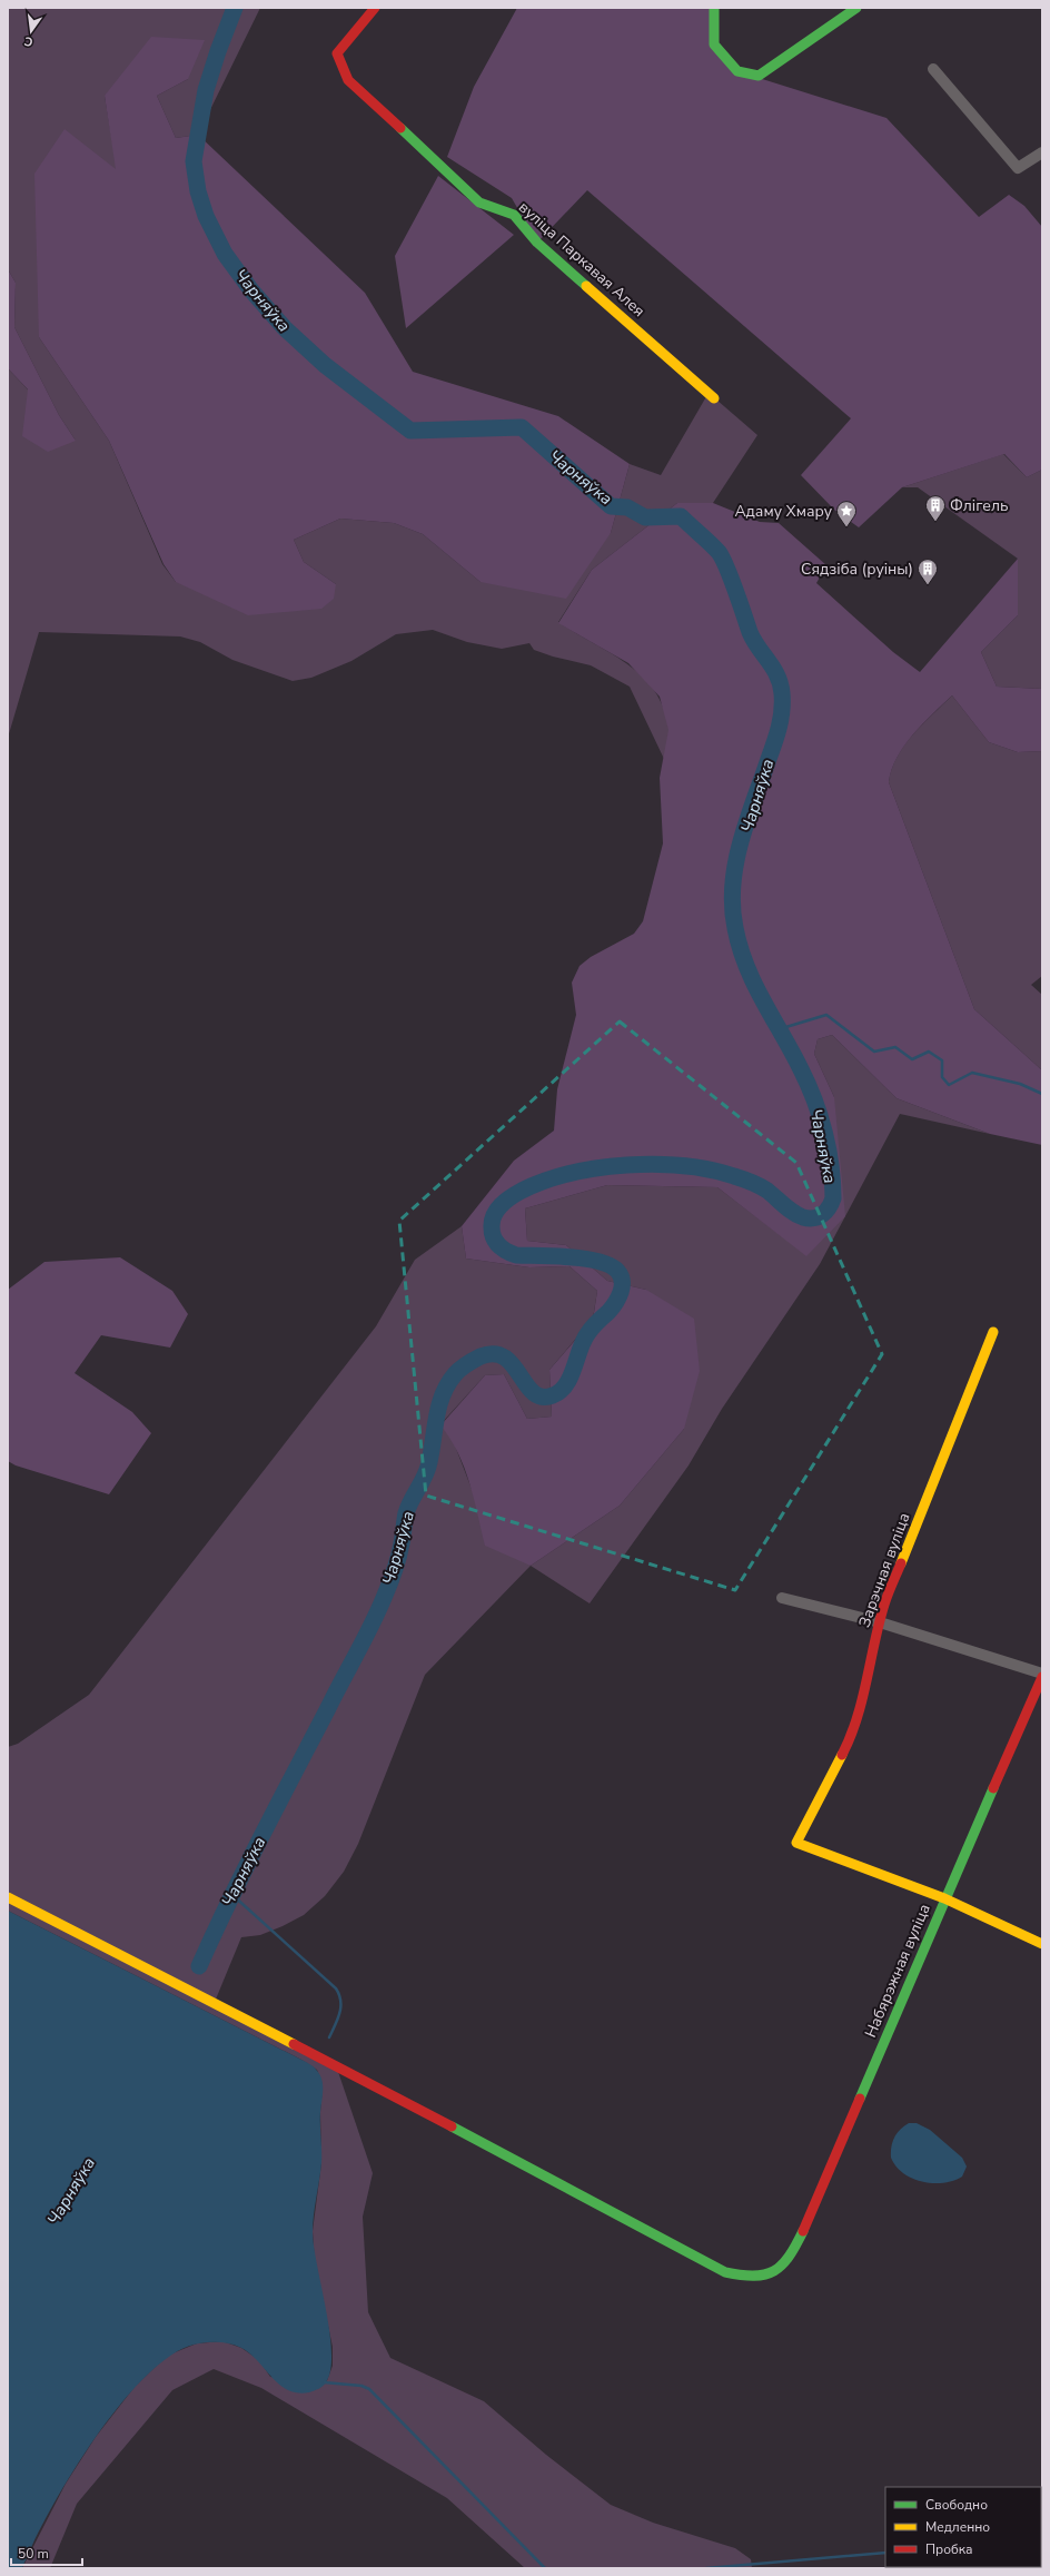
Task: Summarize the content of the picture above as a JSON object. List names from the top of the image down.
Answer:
{
  "streets": {
    "street": ["вуліца Паркавая Алея", "Зарэчная вуліца", "Набярэжная вуліца"]
  },
  "crossings": [
    ["Зарэчная вуліца", "Набярэжная вуліца"]
  ],
  "water": ["Чарняўка"],
  "places": {
    "building": ["Флігель", "Сядзіба (руіны)"],
    "place": ["Адаму Хмару"]
  },
  "legend": ["Свободно", "Медленно", "Пробка"],
  "scale_bar": "50 m",
  "north": "bottom"
}
